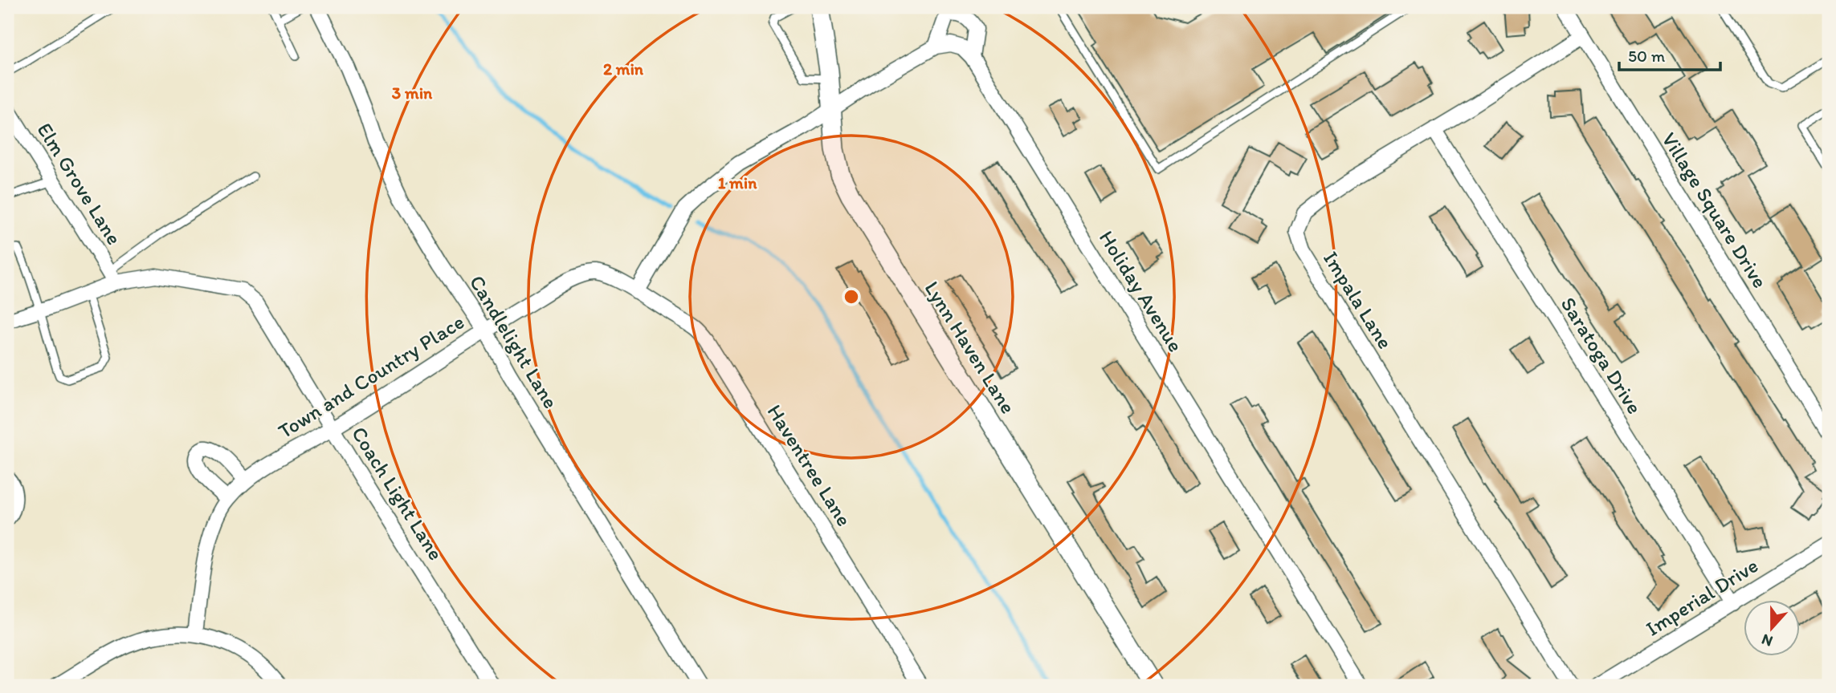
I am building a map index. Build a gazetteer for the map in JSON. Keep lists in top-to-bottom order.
{
  "streets": {
    "street": [
      "Elm Grove Lane",
      "Village Square Drive",
      "Holiday Avenue",
      "Impala Lane",
      "Candlelight Lane",
      "Lynn Haven Lane",
      "Saratoga Drive",
      "Town and Country Place",
      "Haventree Lane",
      "Coach Light Lane",
      "Imperial Drive"
    ]
  },
  "crossings": [
    ["Elm Grove Lane", "Coach Light Lane"],
    ["Village Square Drive", "Impala Lane"],
    ["Impala Lane", "Saratoga Drive"],
    ["Candlelight Lane", "Town and Country Place"],
    ["Saratoga Drive", "Imperial Drive"],
    ["Town and Country Place", "Haventree Lane"],
    ["Town and Country Place", "Coach Light Lane"]
  ],
  "scale_bar": "50 m",
  "north": "bottom",
  "rings": ["2 min", "3 min", "1 min"]
}
